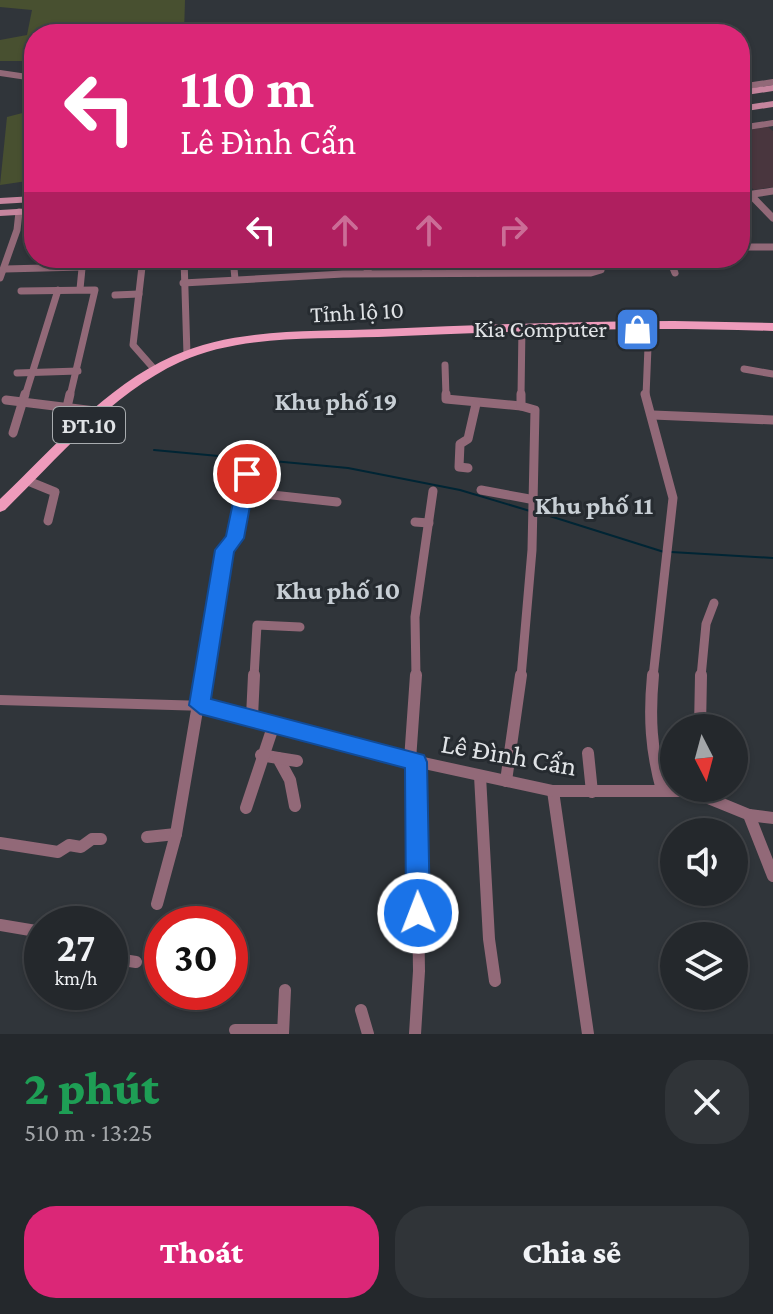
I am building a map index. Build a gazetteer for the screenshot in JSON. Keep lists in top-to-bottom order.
{
  "streets": {
    "main road": ["Tỉnh lộ 10", "ĐT.10"],
    "street": ["Lê Đình Cẩn"]
  },
  "districts": ["Khu phố 19", "Khu phố 11", "Khu phố 10"],
  "places": {
    "shop": ["Kia Computer"]
  },
  "north": "bottom",
  "page": {
    "turn": ["110 m", "Lê Đình Cẩn"],
    "speed": "27 km/h",
    "limit": "30",
    "heading": ["2 phút", "510 m · 13:25"],
    "buttons": ["Thoát", "Chia sẻ"]
  }
}
